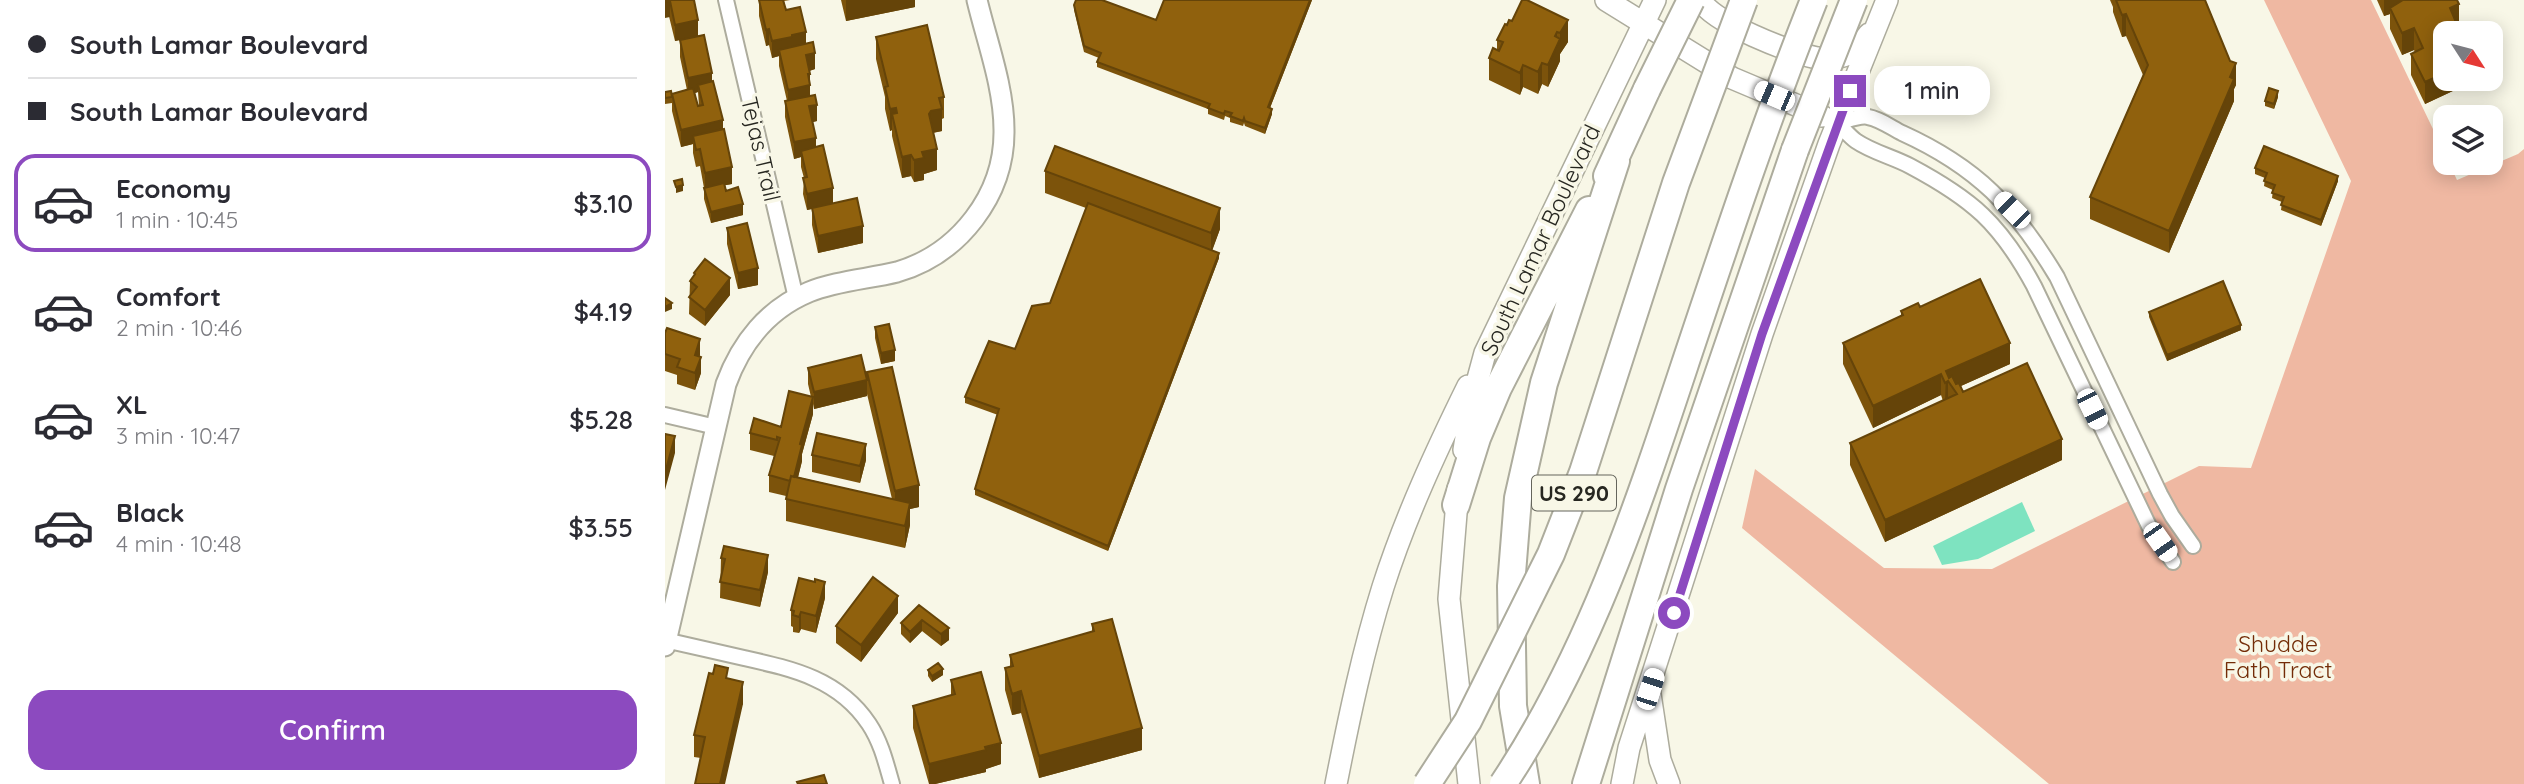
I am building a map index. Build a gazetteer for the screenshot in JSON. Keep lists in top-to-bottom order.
{
  "streets": {
    "highway": ["US 290"],
    "main road": ["South Lamar Boulevard"],
    "street": ["Tejas Trail"]
  },
  "parks": ["Shudde Fath Tract"],
  "north": "bottom right",
  "page": {
    "banner": ["South Lamar Boulevard", "South Lamar Boulevard"],
    "bubble": "1 min",
    "list": [
      {
        "name": "Economy",
        "note": "1 min · 10:45",
        "value": "$3.10"
      },
      {
        "name": "Comfort",
        "note": "2 min · 10:46",
        "value": "$4.19"
      },
      {
        "name": "XL",
        "note": "3 min · 10:47",
        "value": "$5.28"
      },
      {
        "name": "Black",
        "note": "4 min · 10:48",
        "value": "$3.55"
      }
    ],
    "buttons": "Confirm"
  }
}
